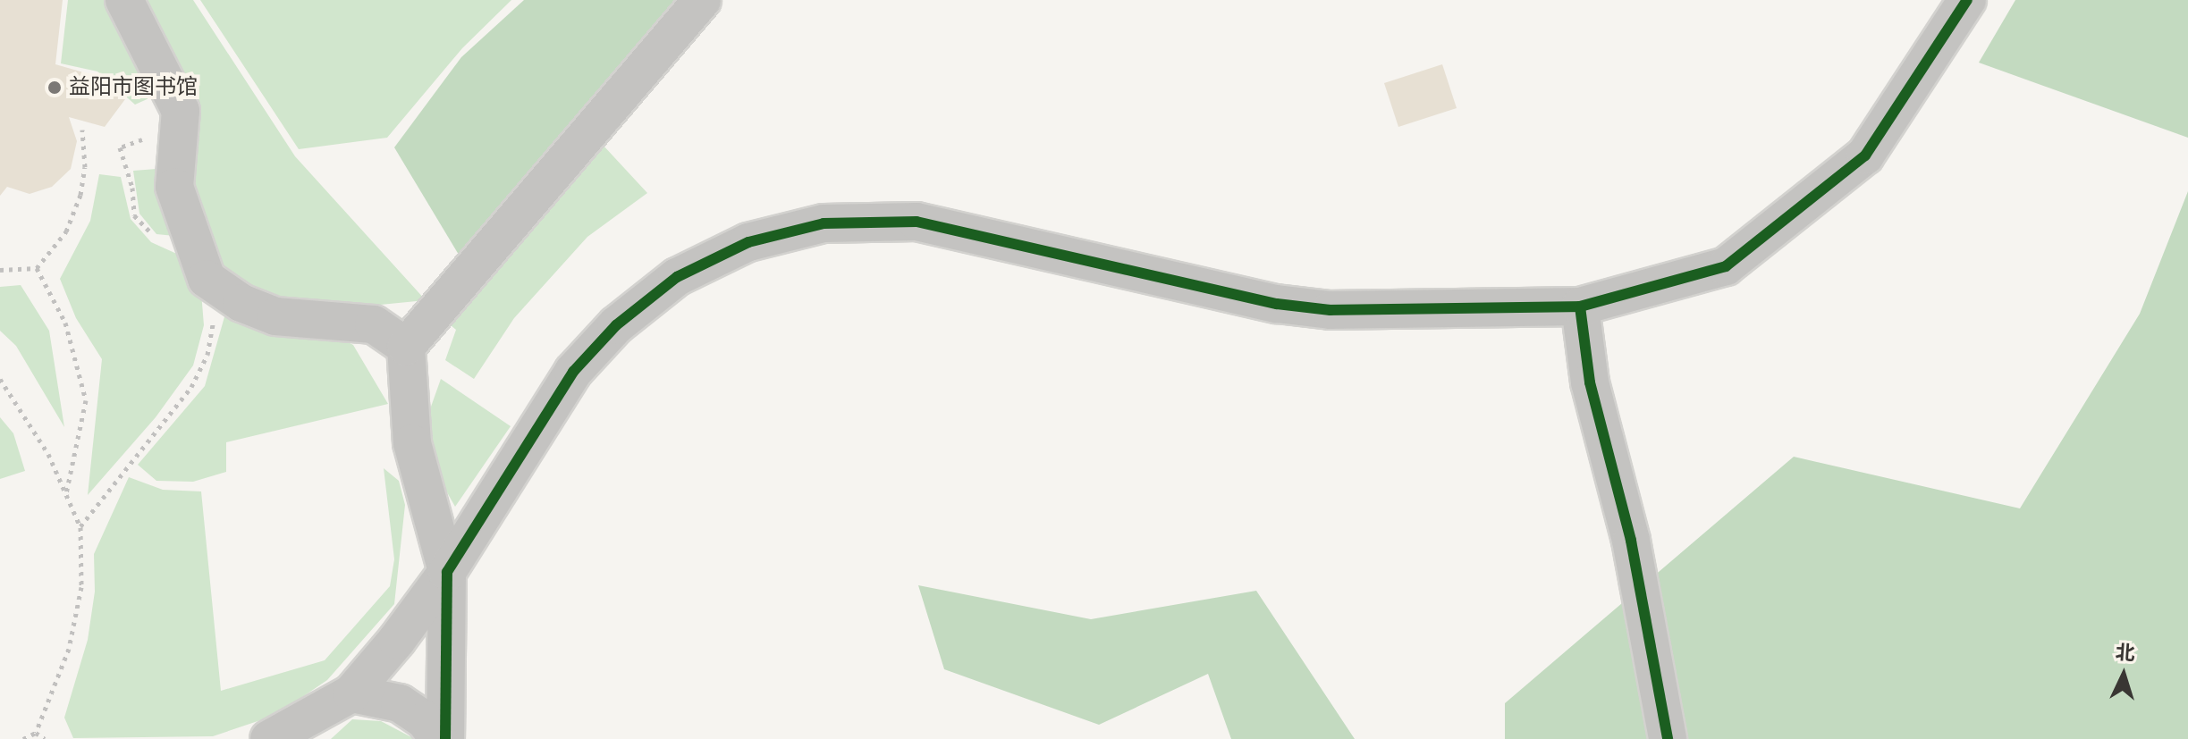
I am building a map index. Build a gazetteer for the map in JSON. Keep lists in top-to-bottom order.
{
  "places": ["益阳市图书馆"],
  "north": "top"
}
